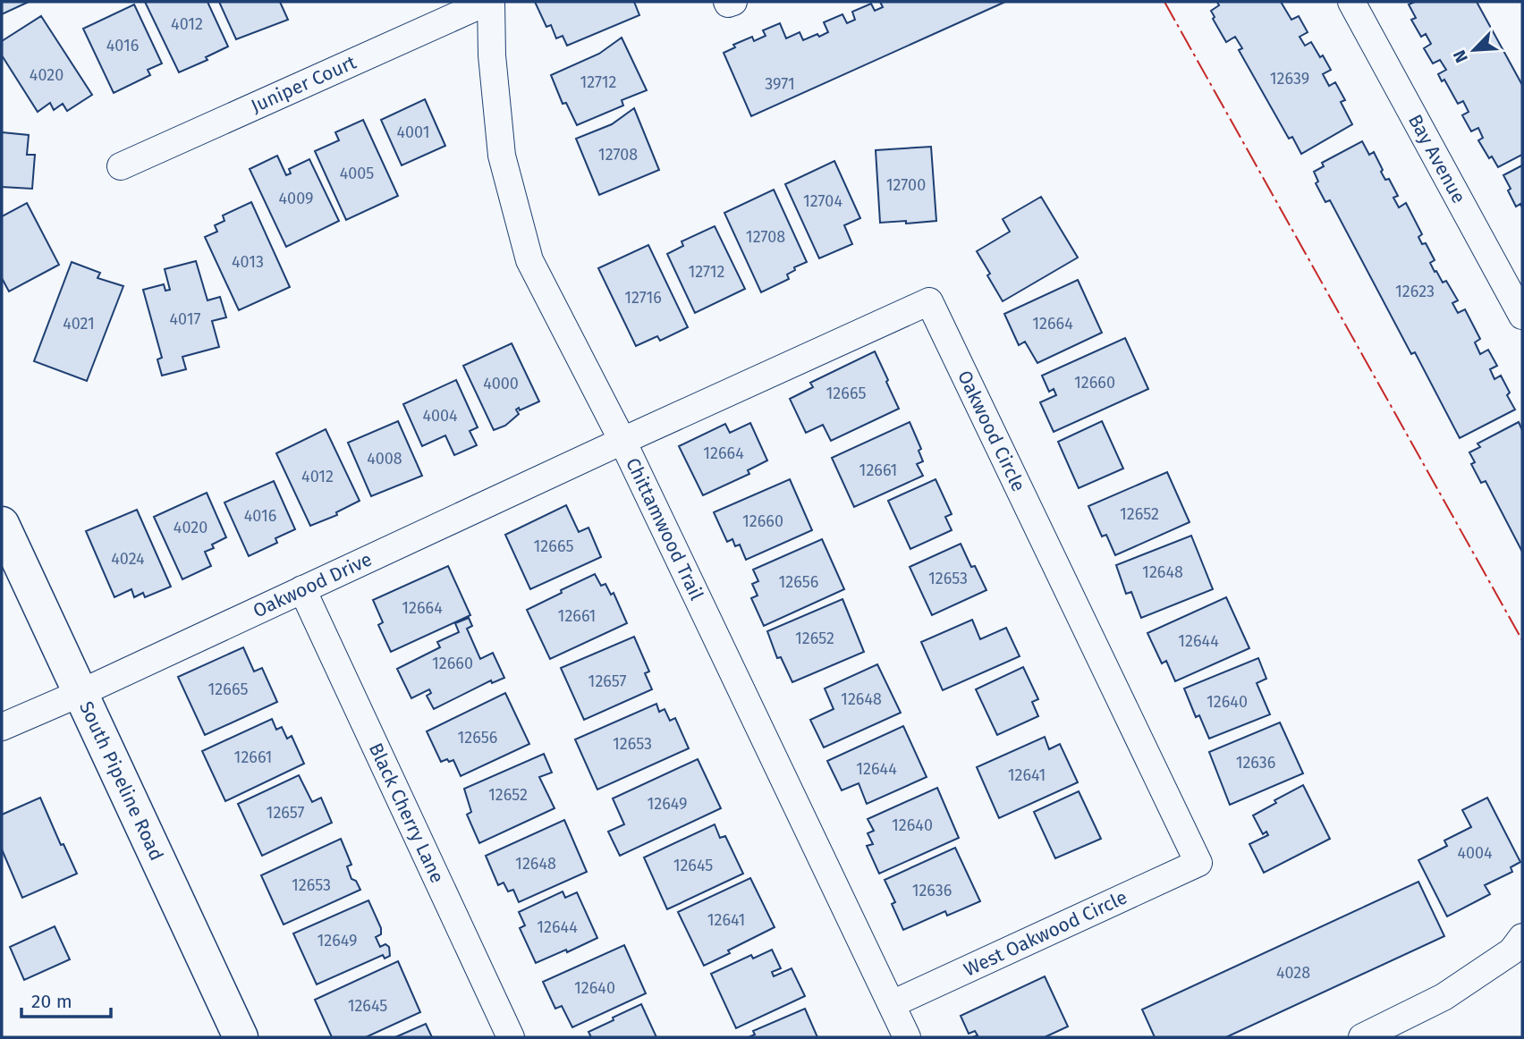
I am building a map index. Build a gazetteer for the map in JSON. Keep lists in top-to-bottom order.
{
  "streets": {
    "street": [
      "Juniper Court",
      "Bay Avenue",
      "Oakwood Circle",
      "Chittamwood Trail",
      "Oakwood Drive",
      "South Pipeline Road",
      "Black Cherry Lane",
      "West Oakwood Circle"
    ]
  },
  "crossings": [
    ["Juniper Court", "Chittamwood Trail"],
    ["Oakwood Circle", "Chittamwood Trail"],
    ["Oakwood Circle", "Oakwood Drive"],
    ["Oakwood Circle", "West Oakwood Circle"],
    ["Chittamwood Trail", "Oakwood Drive"],
    ["Chittamwood Trail", "West Oakwood Circle"],
    ["Oakwood Drive", "South Pipeline Road"],
    ["Oakwood Drive", "Black Cherry Lane"]
  ],
  "house_numbers": [
    "4012",
    "4016",
    "4020",
    "12639",
    "12712",
    "3971",
    "4001",
    "12708",
    "4005",
    "12700",
    "4009",
    "12704",
    "12708",
    "4013",
    "12712",
    "12623",
    "12716",
    "4017",
    "4021",
    "12664",
    "12660",
    "4000",
    "12665",
    "4004",
    "12664",
    "4008",
    "12661",
    "4012",
    "12652",
    "4016",
    "12660",
    "4020",
    "12665",
    "4024",
    "12648",
    "12653",
    "12656",
    "12664",
    "12661",
    "12652",
    "12644",
    "12660",
    "12657",
    "12665",
    "12648",
    "12640",
    "12656",
    "12653",
    "12661",
    "12636",
    "12644",
    "12641",
    "12652",
    "12649",
    "12657",
    "12640",
    "4004",
    "12648",
    "12645",
    "12653",
    "12636",
    "12641",
    "12644",
    "12649",
    "4028",
    "12640",
    "12645"
  ],
  "scale_bar": "20 m",
  "north": "bottom left"
}
